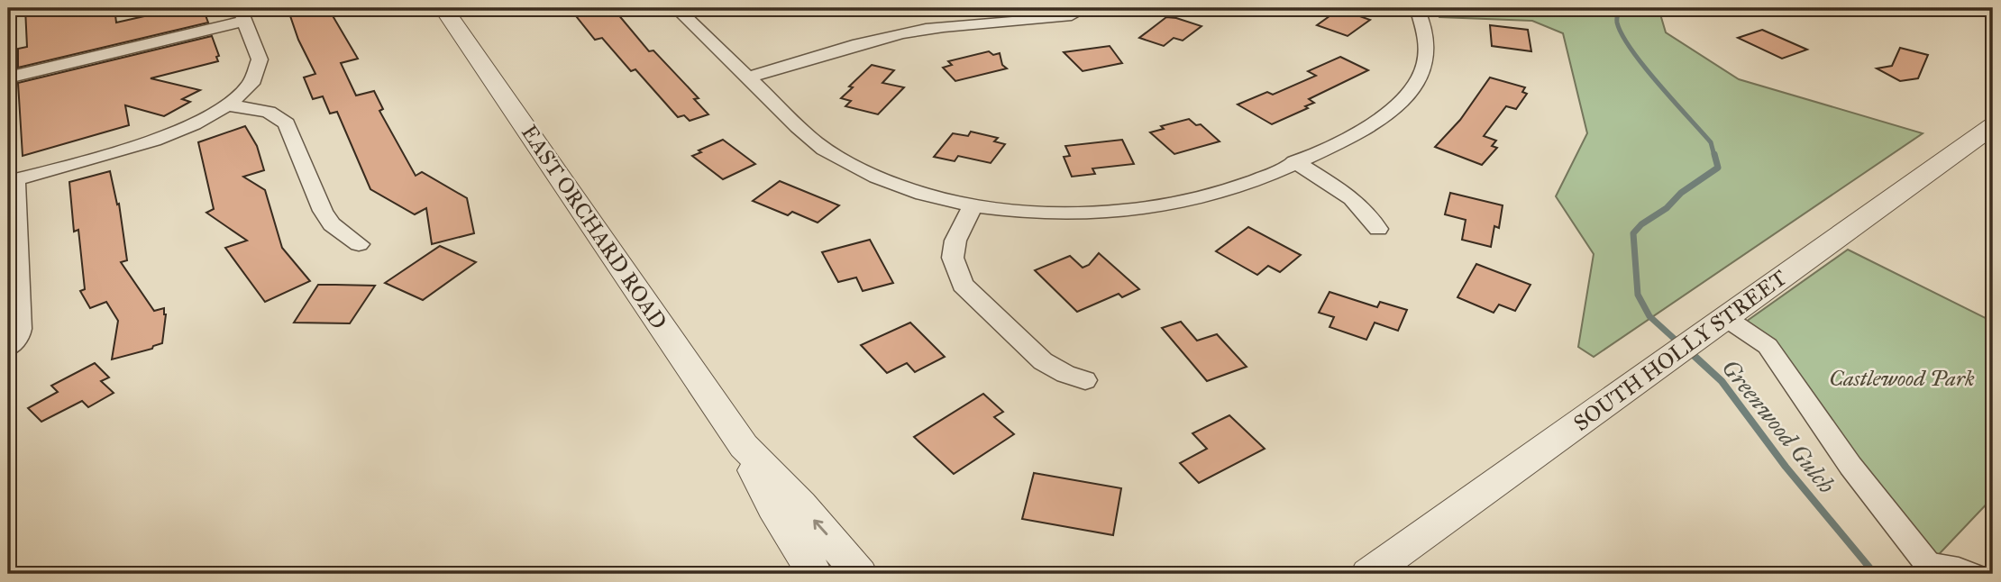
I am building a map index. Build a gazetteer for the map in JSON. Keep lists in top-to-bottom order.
{
  "streets": {
    "street": ["EAST ORCHARD ROAD", "SOUTH HOLLY STREET"]
  },
  "water": ["Greenwood Gulch"],
  "parks": ["Castlewood Park"]
}
